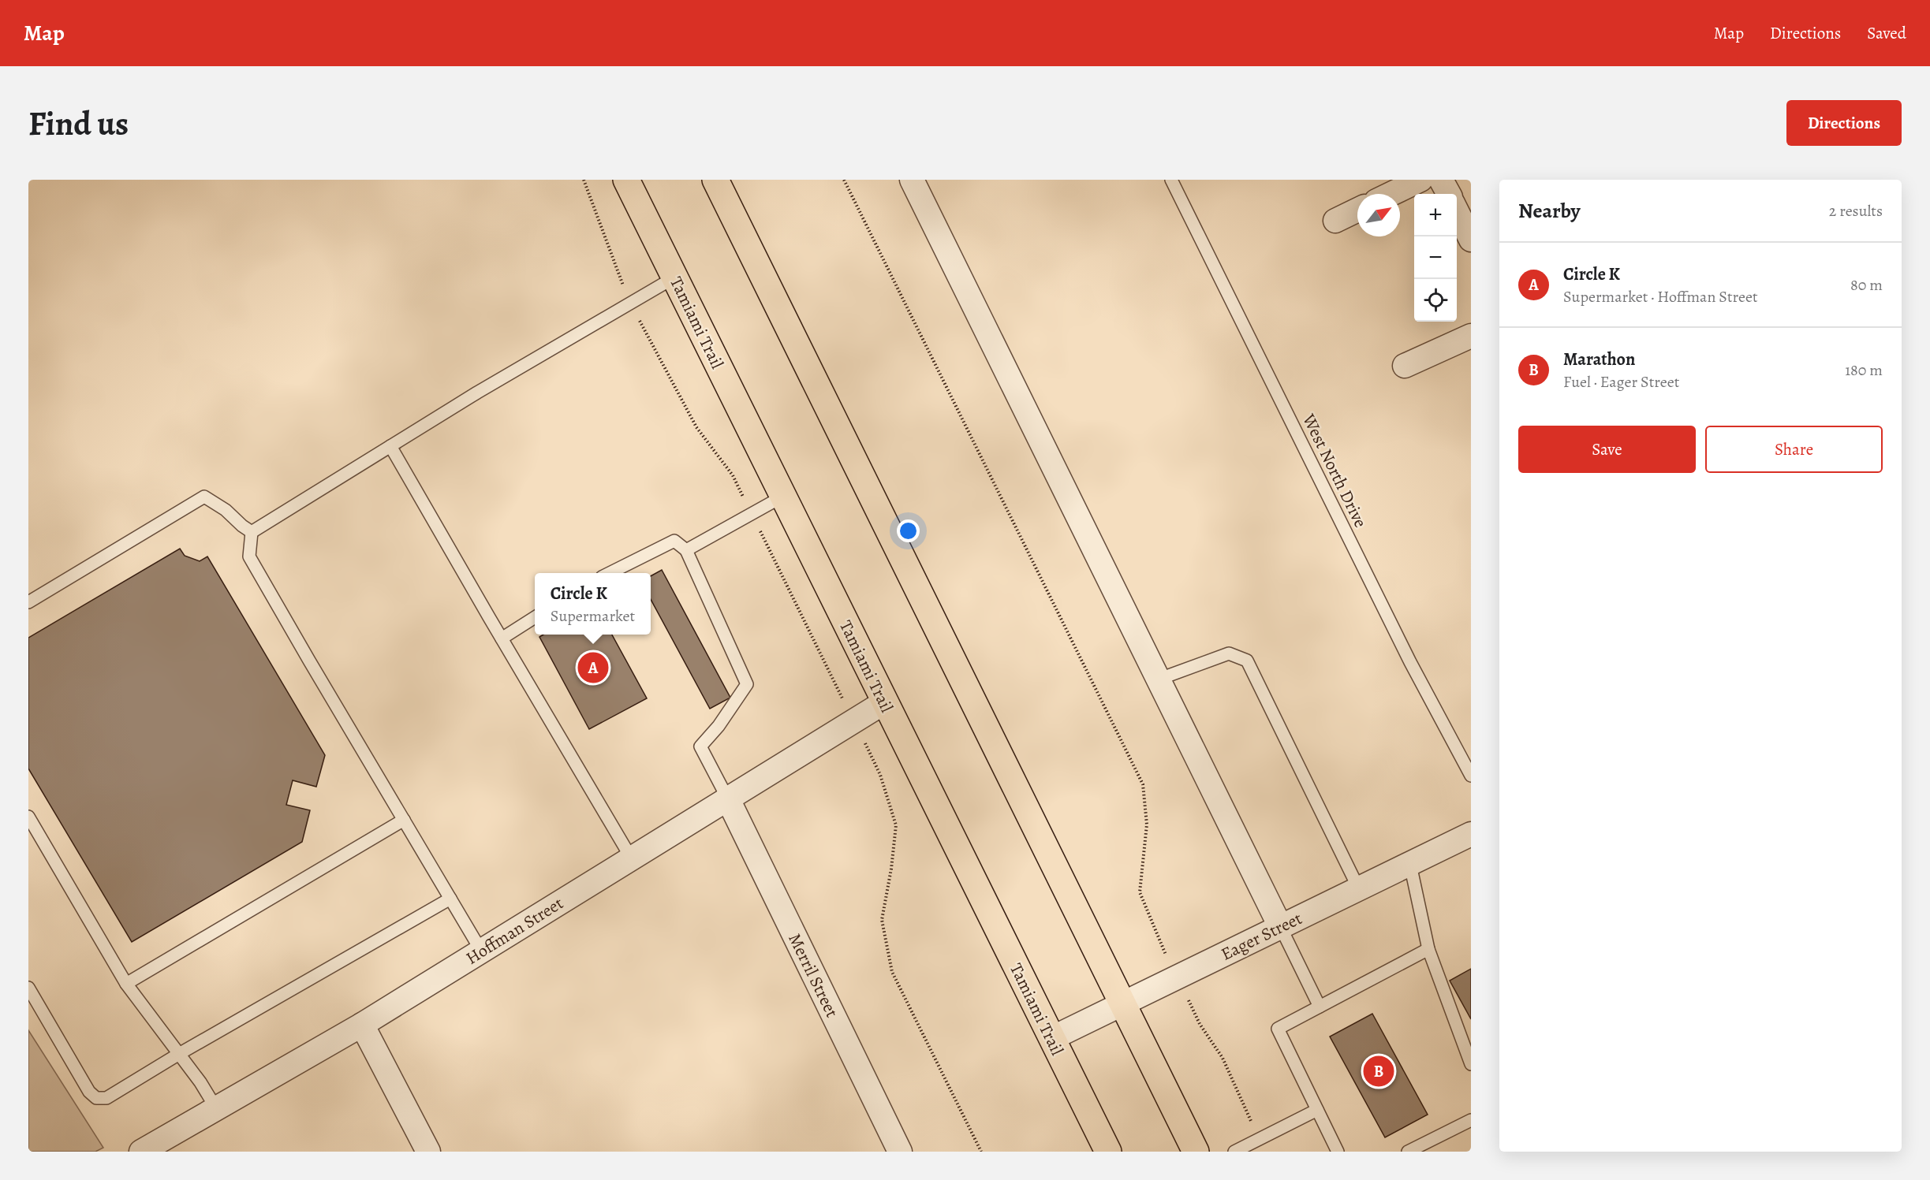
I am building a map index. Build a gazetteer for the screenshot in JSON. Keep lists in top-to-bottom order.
{
  "streets": {
    "main road": ["Tamiami Trail"],
    "street": ["Hoffman Street", "Eager Street", "Merril Street"],
    "lane": ["West North Drive"]
  },
  "crossings": [
    ["Tamiami Trail", "Hoffman Street"],
    ["Tamiami Trail", "Eager Street"],
    ["Hoffman Street", "Merril Street"]
  ],
  "north": "top right",
  "page": {
    "header": "Map",
    "nav": ["Map", "Directions", "Saved"],
    "buttons": [
      "Directions",
      ["Save", "Share"]
    ],
    "title": "Find us",
    "heading": ["Nearby", "2 results"],
    "map_buttons": ["+", "−"],
    "list": [
      {
        "mark": "A",
        "name": "Circle K",
        "note": "Supermarket · Hoffman Street",
        "value": "80 m"
      },
      {
        "mark": "B",
        "name": "Marathon",
        "note": "Fuel · Eager Street",
        "value": "180 m"
      }
    ],
    "popup": ["Circle K", "Supermarket"],
    "pins": ["A", "B"]
  }
}
